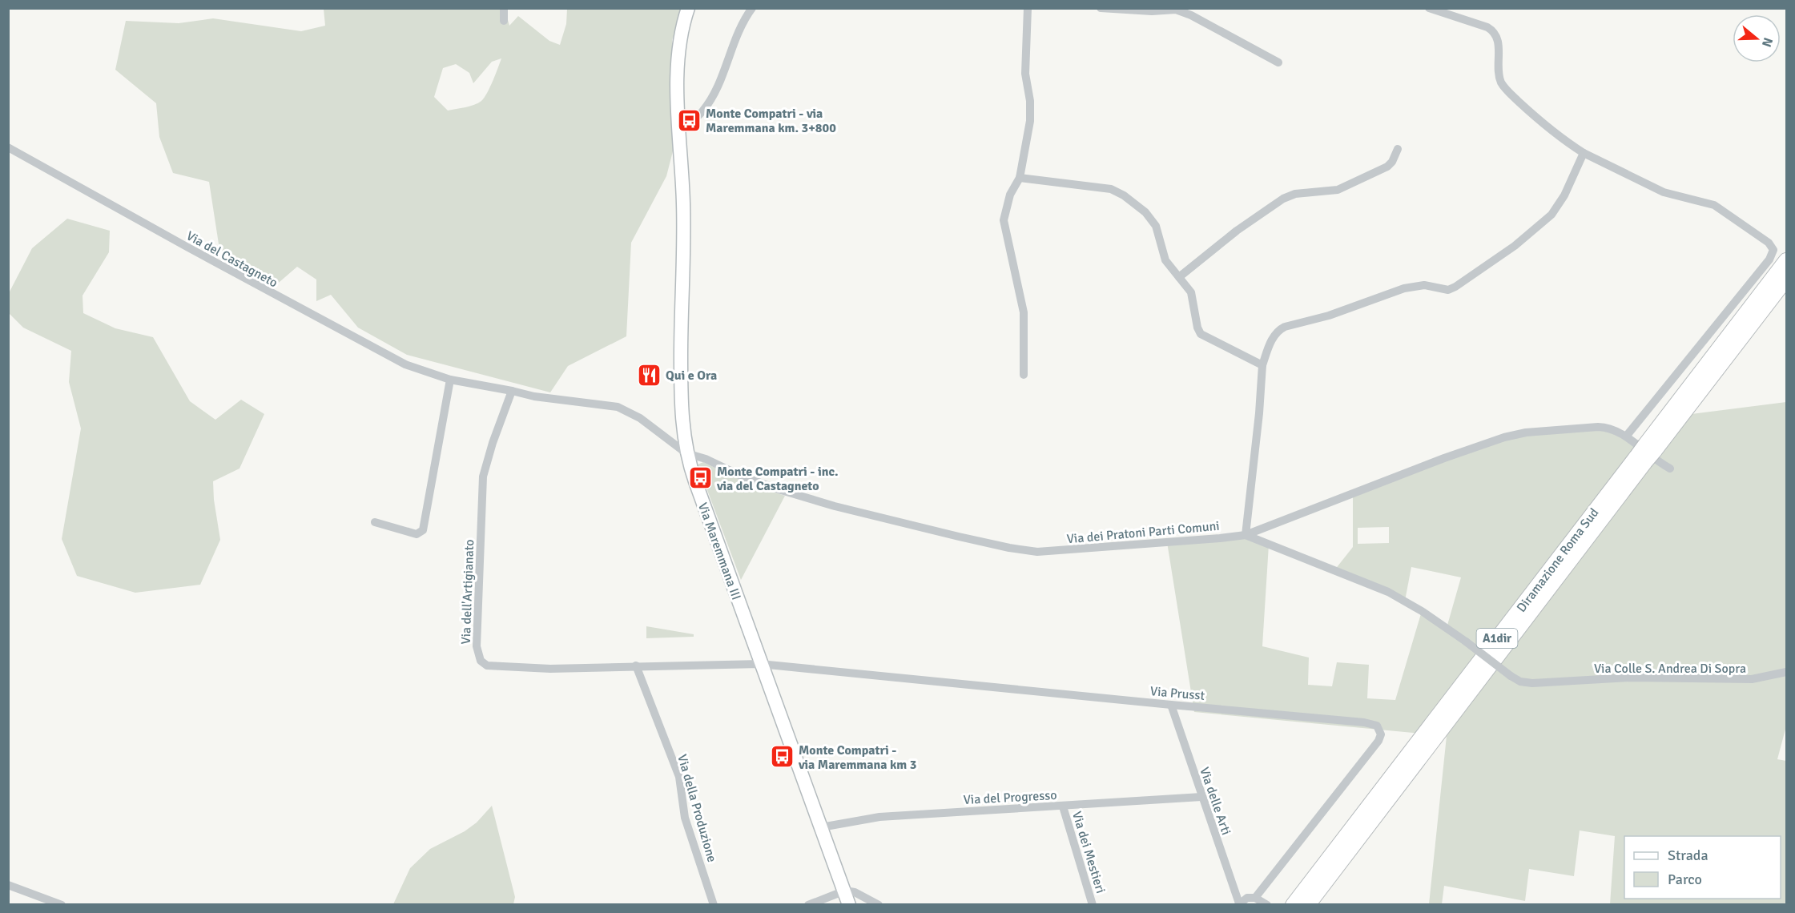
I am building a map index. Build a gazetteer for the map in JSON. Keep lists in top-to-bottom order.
{
  "streets": {
    "highway": ["Diramazione Roma Sud", "A1dir"],
    "main road": ["Via Maremmana III"],
    "street": [
      "Via del Castagneto",
      "Via dei Pratoni Parti Comuni",
      "Via dell'Artigianato",
      "Via Colle S. Andrea Di Sopra",
      "Via Prusst",
      "Via del Progresso",
      "Via delle Arti",
      "Via della Produzione",
      "Via dei Mestieri"
    ]
  },
  "crossings": [
    ["Via del Castagneto", "Via dei Pratoni Parti Comuni"],
    ["Via del Castagneto", "Via Maremmana III"],
    ["Via del Castagneto", "Via dell'Artigianato"],
    ["Via dei Pratoni Parti Comuni", "Via Maremmana III"],
    ["Via dei Pratoni Parti Comuni", "Via Colle S. Andrea Di Sopra"],
    ["Via Maremmana III", "Via dell'Artigianato"],
    ["Via Maremmana III", "Via Prusst"],
    ["Via Maremmana III", "Via del Progresso"],
    ["Via dell'Artigianato", "Via Prusst"],
    ["Via dell'Artigianato", "Via della Produzione"],
    ["Via Prusst", "Via delle Arti"],
    ["Via del Progresso", "Via delle Arti"],
    ["Via del Progresso", "Via dei Mestieri"]
  ],
  "places": {
    "bus stop": ["Monte Compatri - via Maremmana km. 3+800", "Monte Compatri - inc. via del Castagneto", "Monte Compatri - via Maremmana km 3"],
    "restaurant": ["Qui e Ora"]
  },
  "legend": ["Strada", "Parco"],
  "north": "right"
}
